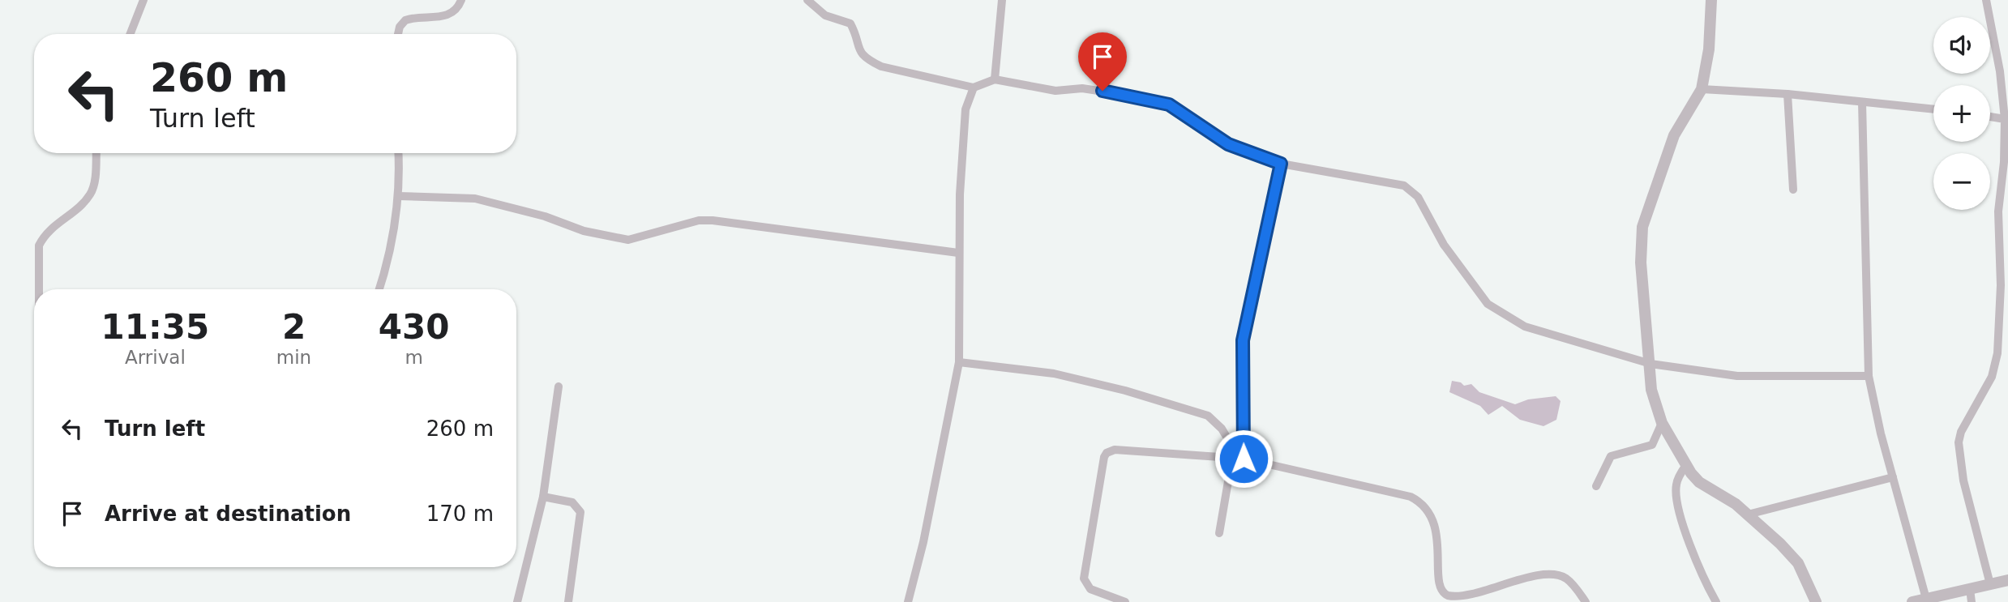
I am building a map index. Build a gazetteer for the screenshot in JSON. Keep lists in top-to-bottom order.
{
  "page": {
    "map_buttons": ["+", "−"],
    "turn": ["260 m", "Turn left"],
    "eta": [
      "11:35",
      "Arrival",
      "2",
      "min",
      "430",
      "m"
    ],
    "list": [
      {
        "name": "Turn left",
        "value": "260 m"
      },
      {
        "name": "Arrive at destination",
        "value": "170 m"
      }
    ]
  }
}
